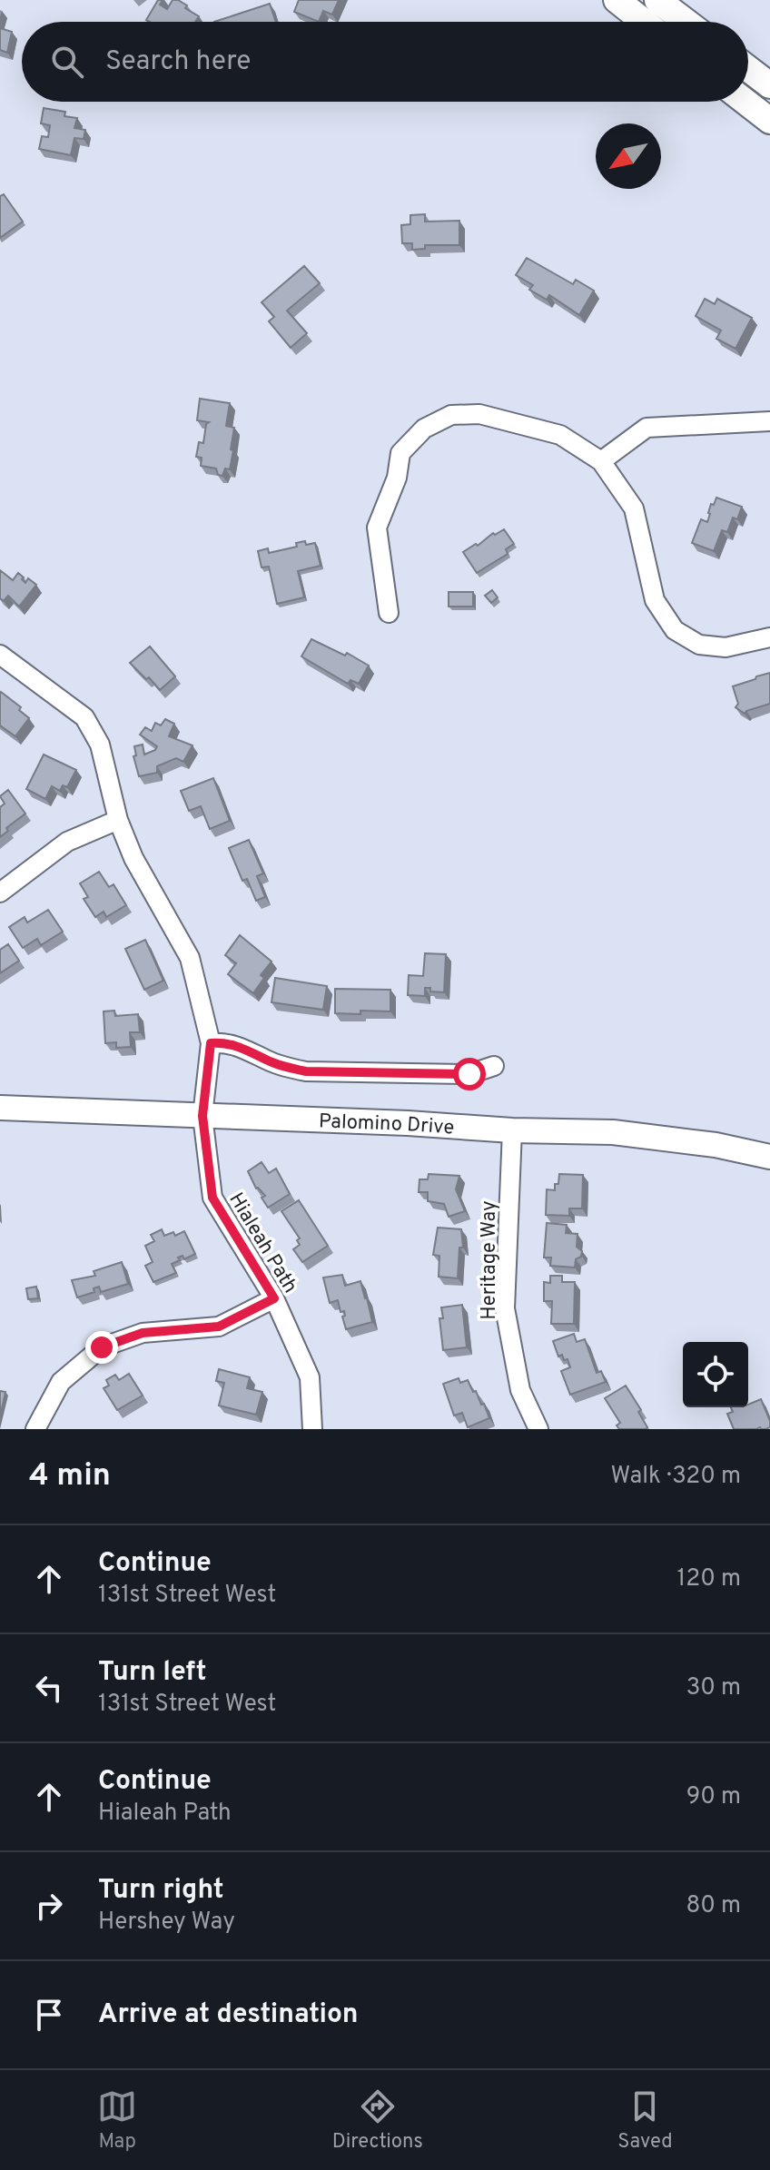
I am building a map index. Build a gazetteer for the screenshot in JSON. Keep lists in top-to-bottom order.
{
  "streets": {
    "street": ["Palomino Drive", "Hialeah Path", "Heritage Way"]
  },
  "crossings": [
    ["Palomino Drive", "Hialeah Path"],
    ["Palomino Drive", "Heritage Way"]
  ],
  "north": "bottom left",
  "page": {
    "search": "Search here",
    "heading": ["4 min", "Walk · 320 m"],
    "list": [
      ["Continue", "131st Street West", "120 m"],
      ["Turn left", "131st Street West", "30 m"],
      ["Continue", "Hialeah Path", "90 m"],
      ["Turn right", "Hershey Way", "80 m"],
      "Arrive at destination"
    ],
    "nav": ["Map", "Directions", "Saved"]
  }
}
